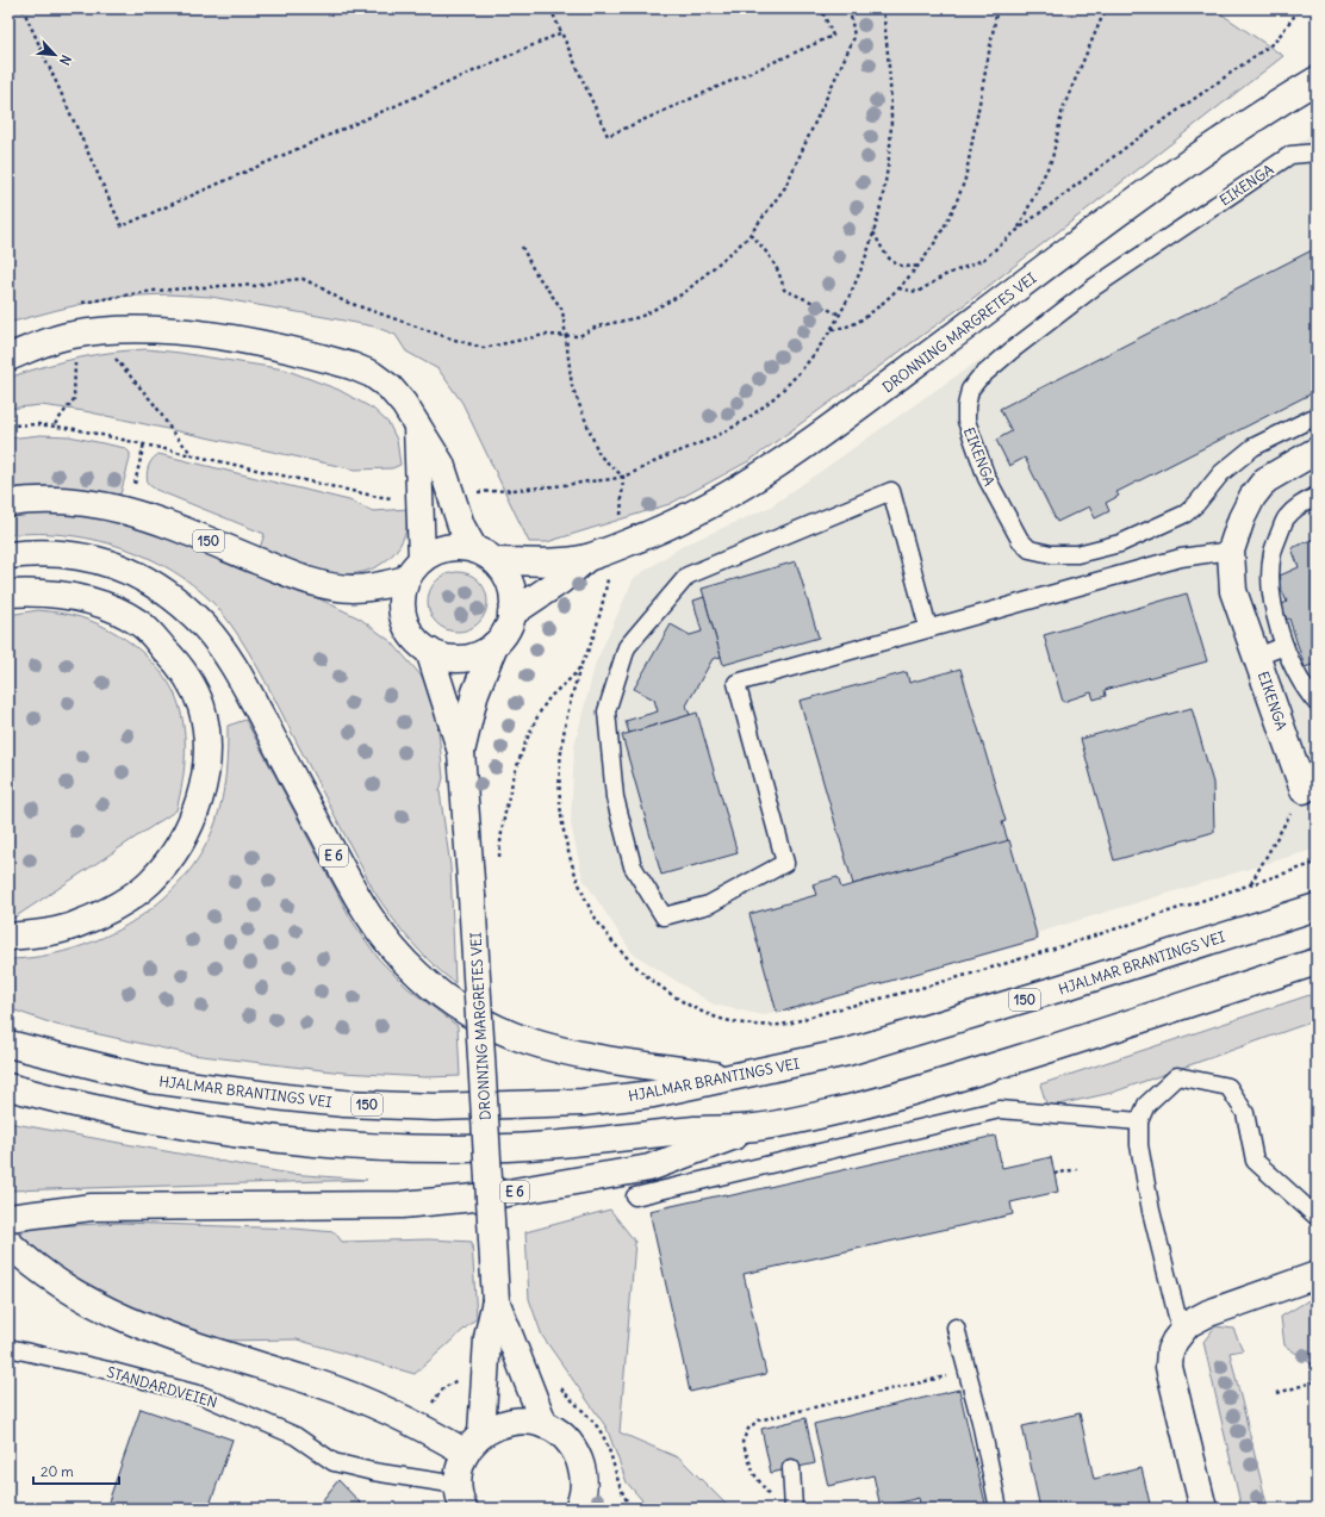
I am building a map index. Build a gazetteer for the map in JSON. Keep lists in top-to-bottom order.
{
  "streets": {
    "main road": [
      "EIKENGA",
      "DRONNING MARGRETES VEI",
      "150",
      "E 6",
      "HJALMAR BRANTINGS VEI"
    ],
    "lane": ["STANDARDVEIEN"]
  },
  "crossings": [
    ["DRONNING MARGRETES VEI", "150"],
    ["DRONNING MARGRETES VEI", "STANDARDVEIEN"],
    ["E 6", "HJALMAR BRANTINGS VEI"]
  ],
  "scale_bar": "20 m",
  "north": "bottom right"
}
